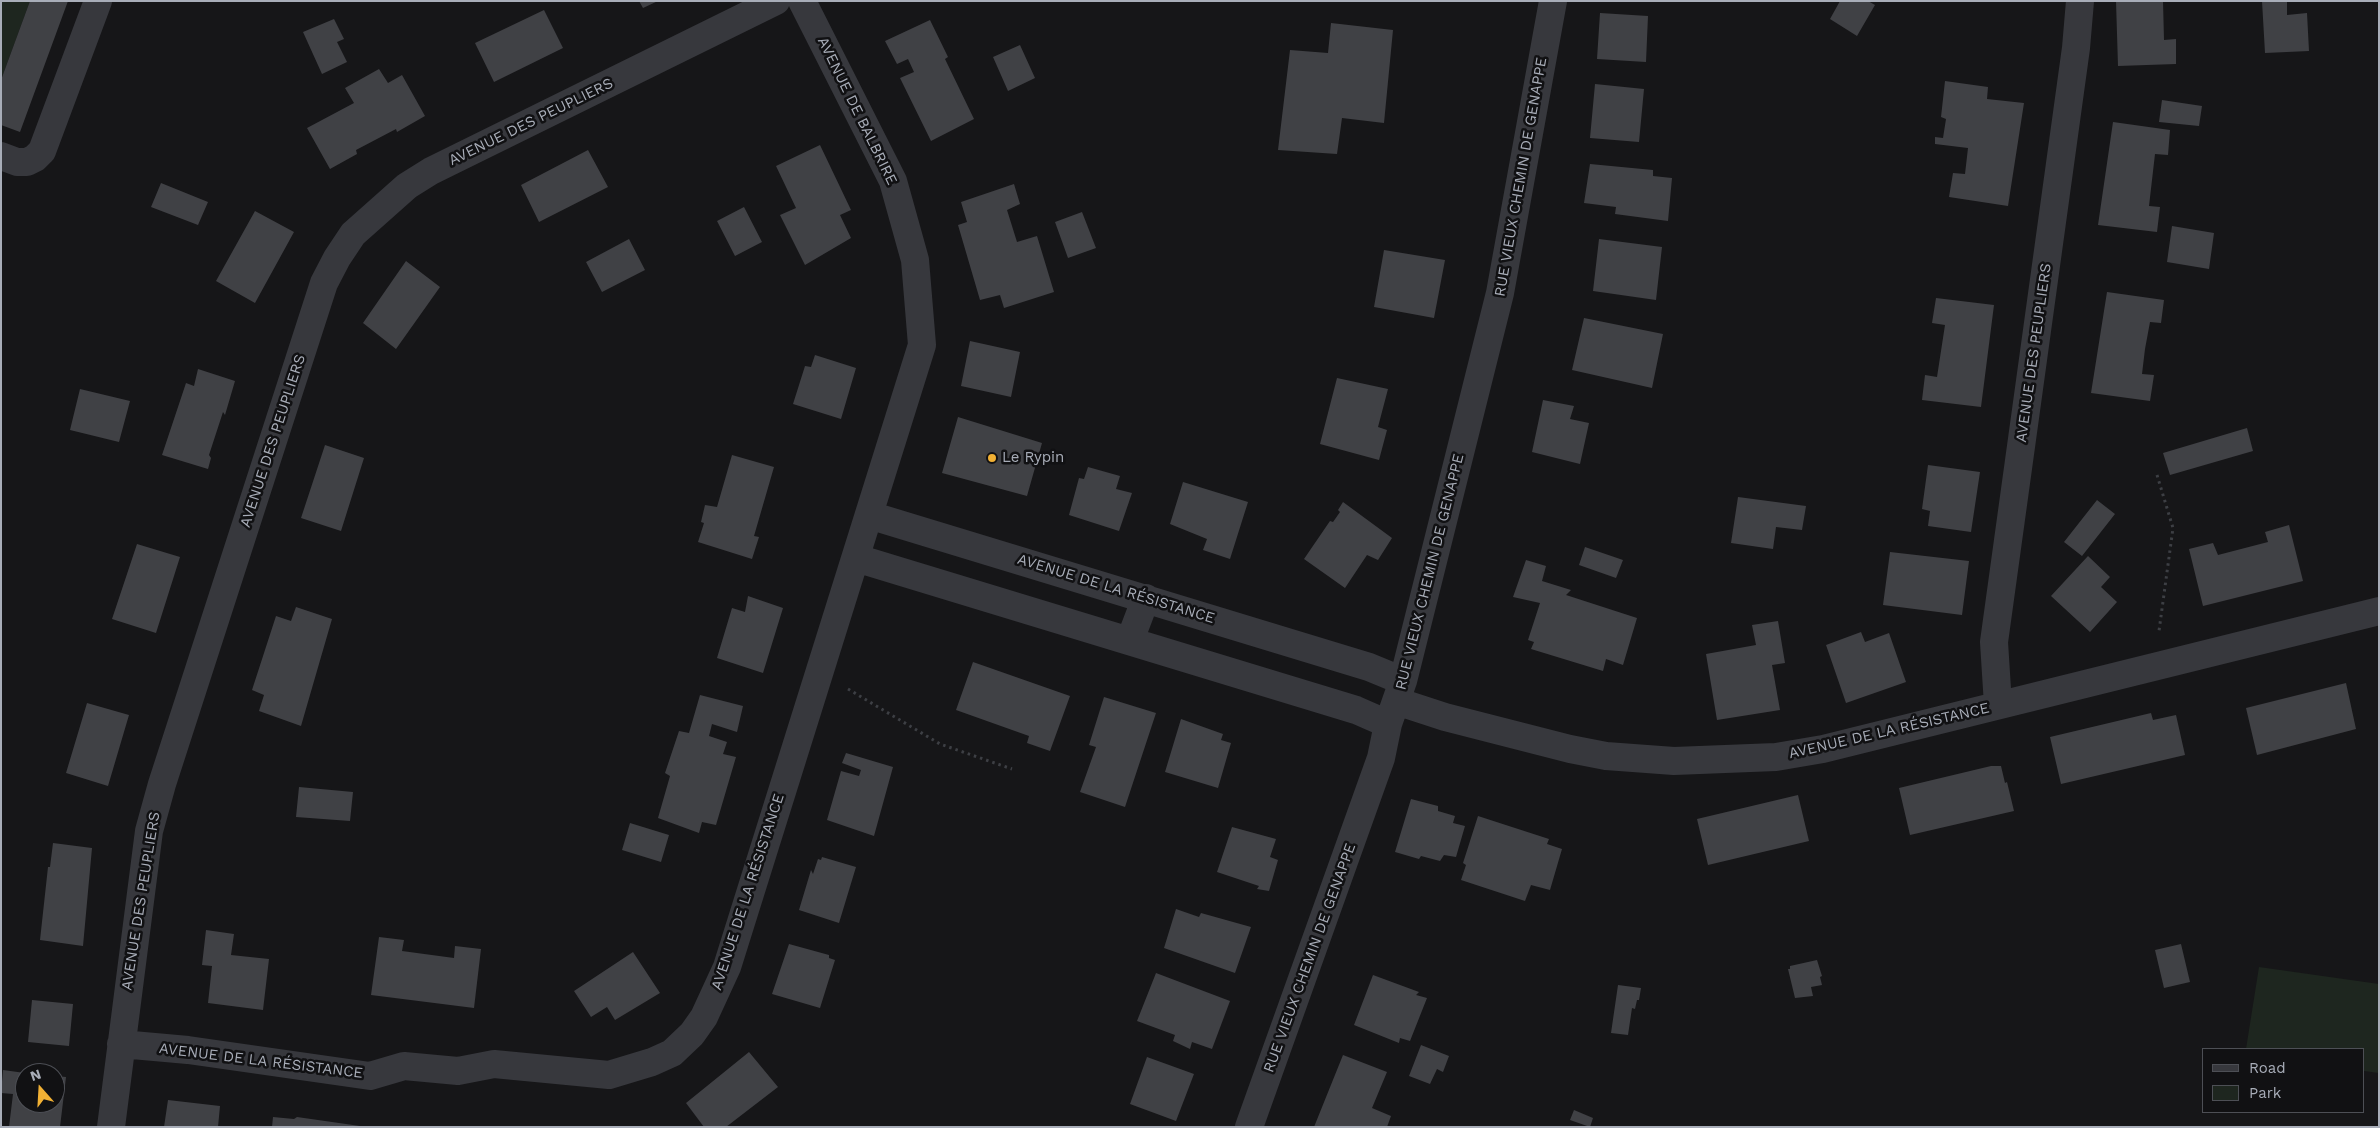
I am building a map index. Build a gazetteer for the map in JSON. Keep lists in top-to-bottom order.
{
  "streets": {
    "street": [
      "AVENUE DE BALBRIRE",
      "AVENUE DES PEUPLIERS",
      "RUE VIEUX CHEMIN DE GENAPPE",
      "AVENUE DE LA RÉSISTANCE"
    ]
  },
  "crossings": [
    ["AVENUE DE BALBRIRE", "AVENUE DE LA RÉSISTANCE"],
    ["AVENUE DES PEUPLIERS", "AVENUE DE LA RÉSISTANCE"],
    ["RUE VIEUX CHEMIN DE GENAPPE", "AVENUE DE LA RÉSISTANCE"]
  ],
  "places": ["Le Rypin"],
  "legend": ["Road", "Park"],
  "north": "top"
}
